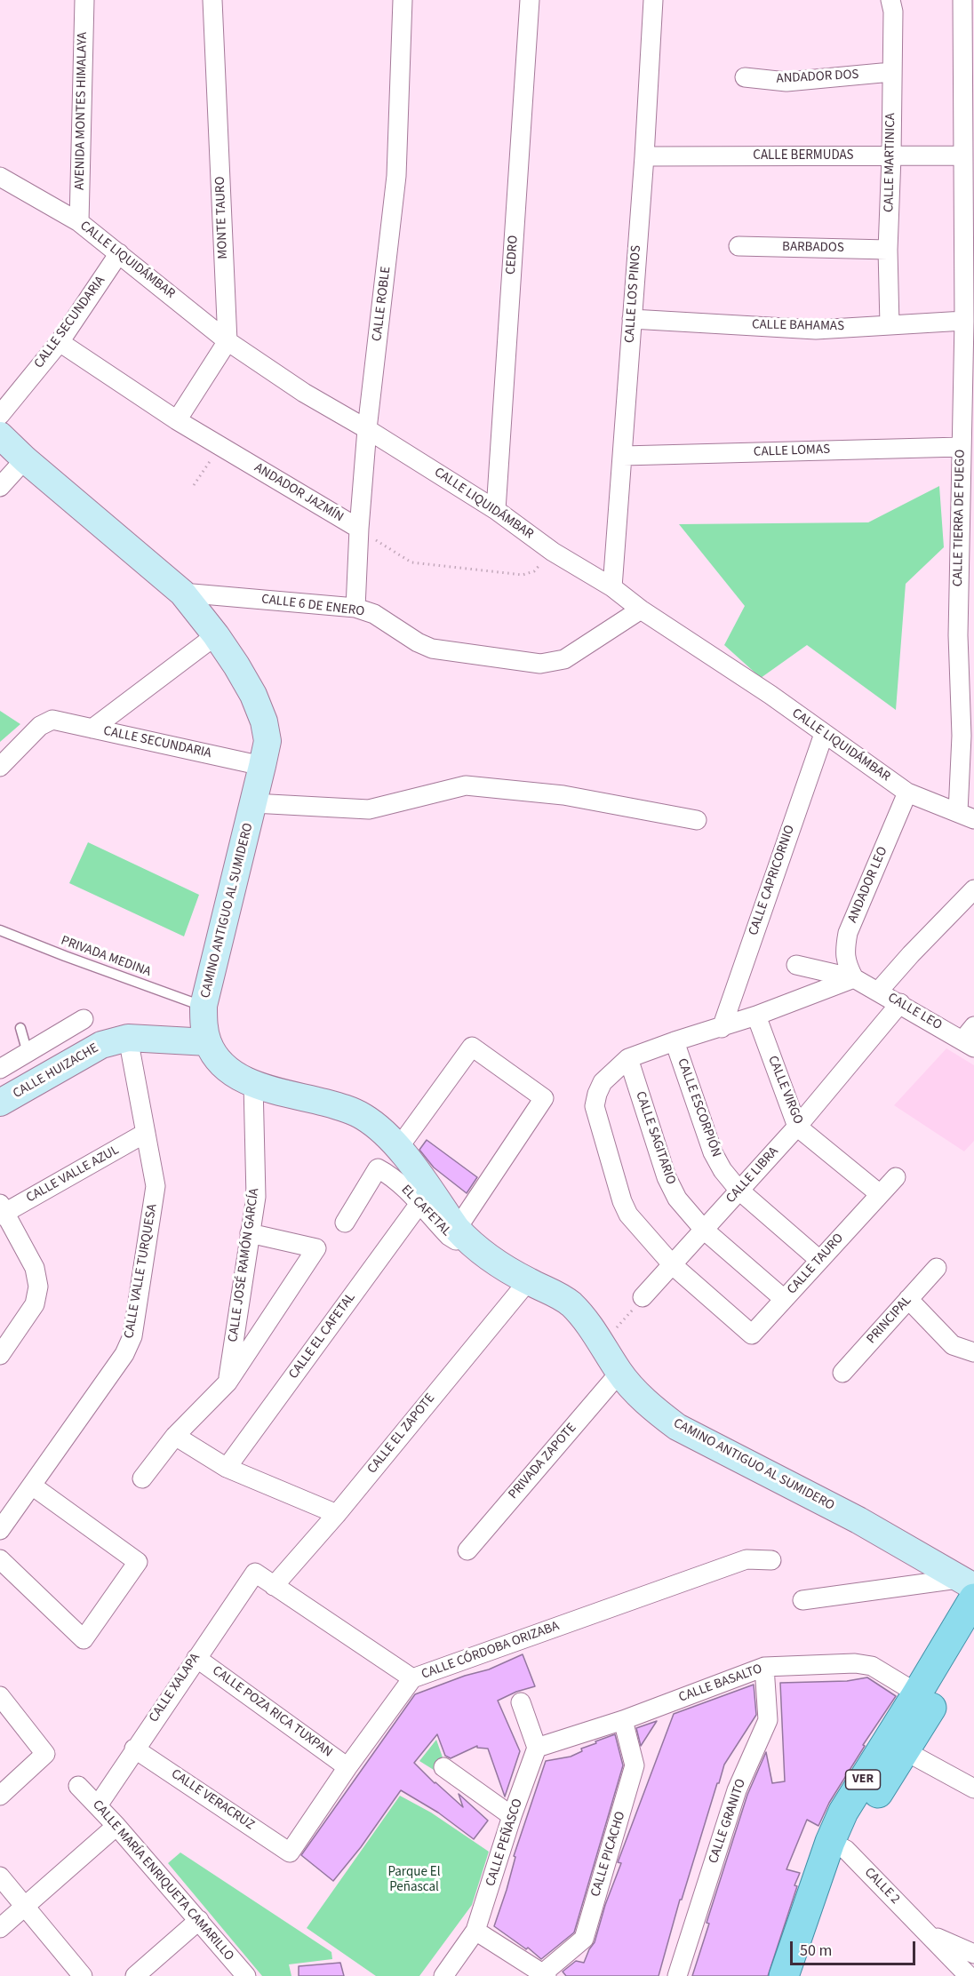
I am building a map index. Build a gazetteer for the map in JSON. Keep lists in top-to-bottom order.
{
  "streets": {
    "main road": ["CAMINO ANTIGUO AL SUMIDERO", "CALLE HUIZACHE", "VER"],
    "street": [
      "ANDADOR DOS",
      "AVENIDA MONTES HIMALAYA",
      "CALLE BERMUDAS",
      "CALLE MARTINICA",
      "MONTE TAURO",
      "BARBADOS",
      "CEDRO",
      "CALLE LIQUIDÁMBAR",
      "CALLE LOS PINOS",
      "CALLE ROBLE",
      "CALLE SECUNDARIA",
      "CALLE BAHAMAS",
      "CALLE LOMAS",
      "ANDADOR JAZMÍN",
      "CALLE TIERRA DE FUEGO",
      "CALLE 6 DE ENERO",
      "CALLE CAPRICORNIO",
      "ANDADOR LEO",
      "CALLE LEO",
      "CALLE VIRGO",
      "CALLE ESCORPIÓN",
      "CALLE SAGITARIO",
      "CALLE VALLE AZUL",
      "CALLE LIBRA",
      "EL CAFETAL",
      "CALLE TAURO",
      "CALLE JOSÉ RAMÓN GARCÍA",
      "CALLE VALLE TURQUESA",
      "PRINCIPAL",
      "CALLE EL CAFETAL",
      "CALLE EL ZAPOTE",
      "PRIVADA ZAPOTE",
      "CALLE CÓRDOBA ORIZABA",
      "CALLE BASALTO",
      "CALLE XALAPA",
      "CALLE POZA RICA TUXPAN",
      "CALLE VERACRUZ",
      "CALLE GRANITO",
      "CALLE PEÑASCO",
      "CALLE PICACHO",
      "CALLE MARÍA ENRIQUETA CAMARILLO",
      "CALLE 2"
    ],
    "lane": ["PRIVADA MEDINA"]
  },
  "crossings": [
    ["ANDADOR DOS", "CALLE MARTINICA"],
    ["AVENIDA MONTES HIMALAYA", "CALLE LIQUIDÁMBAR"],
    ["CALLE BERMUDAS", "CALLE MARTINICA"],
    ["CALLE BERMUDAS", "CALLE LOS PINOS"],
    ["CALLE BERMUDAS", "CALLE TIERRA DE FUEGO"],
    ["CALLE MARTINICA", "BARBADOS"],
    ["CALLE MARTINICA", "CALLE BAHAMAS"],
    ["MONTE TAURO", "CALLE LIQUIDÁMBAR"],
    ["CEDRO", "CALLE LIQUIDÁMBAR"],
    ["CALLE LIQUIDÁMBAR", "CALLE LOS PINOS"],
    ["CALLE LIQUIDÁMBAR", "CALLE ROBLE"],
    ["CALLE LIQUIDÁMBAR", "CALLE SECUNDARIA"],
    ["CALLE LIQUIDÁMBAR", "ANDADOR JAZMÍN"],
    ["CALLE LIQUIDÁMBAR", "CALLE TIERRA DE FUEGO"],
    ["CALLE LIQUIDÁMBAR", "CALLE 6 DE ENERO"],
    ["CALLE LIQUIDÁMBAR", "CALLE CAPRICORNIO"],
    ["CALLE LIQUIDÁMBAR", "ANDADOR LEO"],
    ["CALLE LOS PINOS", "CALLE BAHAMAS"],
    ["CALLE LOS PINOS", "CALLE LOMAS"],
    ["CALLE ROBLE", "ANDADOR JAZMÍN"],
    ["CALLE ROBLE", "CALLE 6 DE ENERO"],
    ["CALLE SECUNDARIA", "ANDADOR JAZMÍN"],
    ["CALLE SECUNDARIA", "CAMINO ANTIGUO AL SUMIDERO"],
    ["CALLE BAHAMAS", "CALLE TIERRA DE FUEGO"],
    ["CALLE LOMAS", "CALLE TIERRA DE FUEGO"],
    ["CALLE 6 DE ENERO", "CAMINO ANTIGUO AL SUMIDERO"],
    ["ANDADOR LEO", "CALLE LEO"],
    ["CAMINO ANTIGUO AL SUMIDERO", "PRIVADA MEDINA"],
    ["CAMINO ANTIGUO AL SUMIDERO", "CALLE HUIZACHE"],
    ["CAMINO ANTIGUO AL SUMIDERO", "EL CAFETAL"],
    ["CAMINO ANTIGUO AL SUMIDERO", "CALLE JOSÉ RAMÓN GARCÍA"],
    ["CAMINO ANTIGUO AL SUMIDERO", "CALLE EL ZAPOTE"],
    ["CAMINO ANTIGUO AL SUMIDERO", "PRIVADA ZAPOTE"],
    ["CAMINO ANTIGUO AL SUMIDERO", "VER"],
    ["CALLE LEO", "CALLE LIBRA"],
    ["CALLE HUIZACHE", "CALLE VALLE TURQUESA"],
    ["CALLE VIRGO", "CALLE LIBRA"],
    ["CALLE VIRGO", "CALLE TAURO"],
    ["CALLE ESCORPIÓN", "CALLE LIBRA"],
    ["CALLE ESCORPIÓN", "CALLE TAURO"],
    ["CALLE SAGITARIO", "CALLE LIBRA"],
    ["CALLE SAGITARIO", "CALLE TAURO"],
    ["CALLE VALLE AZUL", "CALLE VALLE TURQUESA"],
    ["CALLE LIBRA", "CALLE TAURO"],
    ["EL CAFETAL", "CALLE EL CAFETAL"],
    ["CALLE EL ZAPOTE", "CALLE XALAPA"],
    ["CALLE CÓRDOBA ORIZABA", "CALLE POZA RICA TUXPAN"],
    ["CALLE CÓRDOBA ORIZABA", "CALLE VERACRUZ"],
    ["CALLE BASALTO", "VER"],
    ["CALLE BASALTO", "CALLE GRANITO"],
    ["CALLE BASALTO", "CALLE PEÑASCO"],
    ["CALLE BASALTO", "CALLE PICACHO"],
    ["CALLE XALAPA", "CALLE POZA RICA TUXPAN"],
    ["CALLE XALAPA", "CALLE VERACRUZ"],
    ["CALLE XALAPA", "CALLE MARÍA ENRIQUETA CAMARILLO"],
    ["VER", "CALLE 2"]
  ],
  "parks": ["Parque El Peñascal"],
  "scale_bar": "50 m"
}
